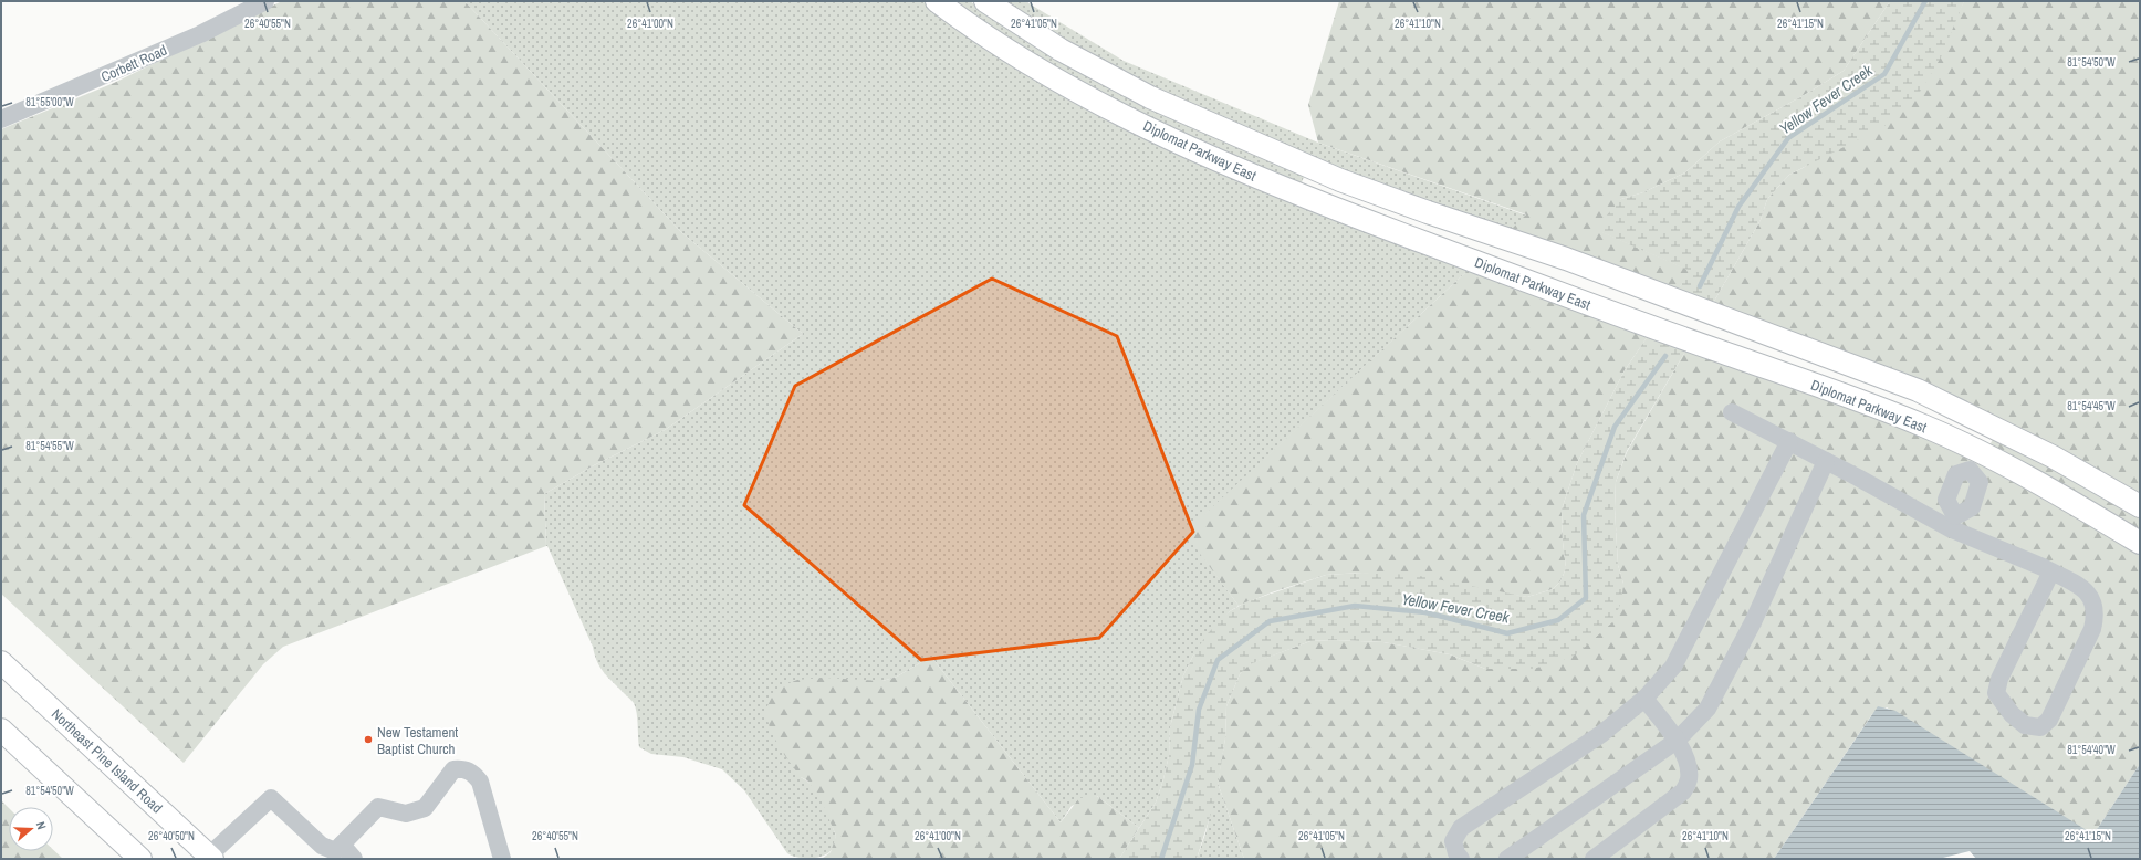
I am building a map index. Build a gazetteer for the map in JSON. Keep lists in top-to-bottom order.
{
  "streets": {
    "main road": ["Diplomat Parkway East", "Northeast Pine Island Road"],
    "street": ["Corbett Road"]
  },
  "water": ["Yellow Fever Creek"],
  "places": ["New Testament Baptist Church"],
  "north": "right",
  "coordinates": [
    "26°40'55\"N",
    "26°41'00\"N",
    "26°41'05\"N",
    "26°41'10\"N",
    "26°41'15\"N",
    "81°54'50\"W",
    "81°55'00\"W",
    "81°54'45\"W",
    "81°54'55\"W",
    "81°54'40\"W",
    "26°40'50\"N"
  ]
}
